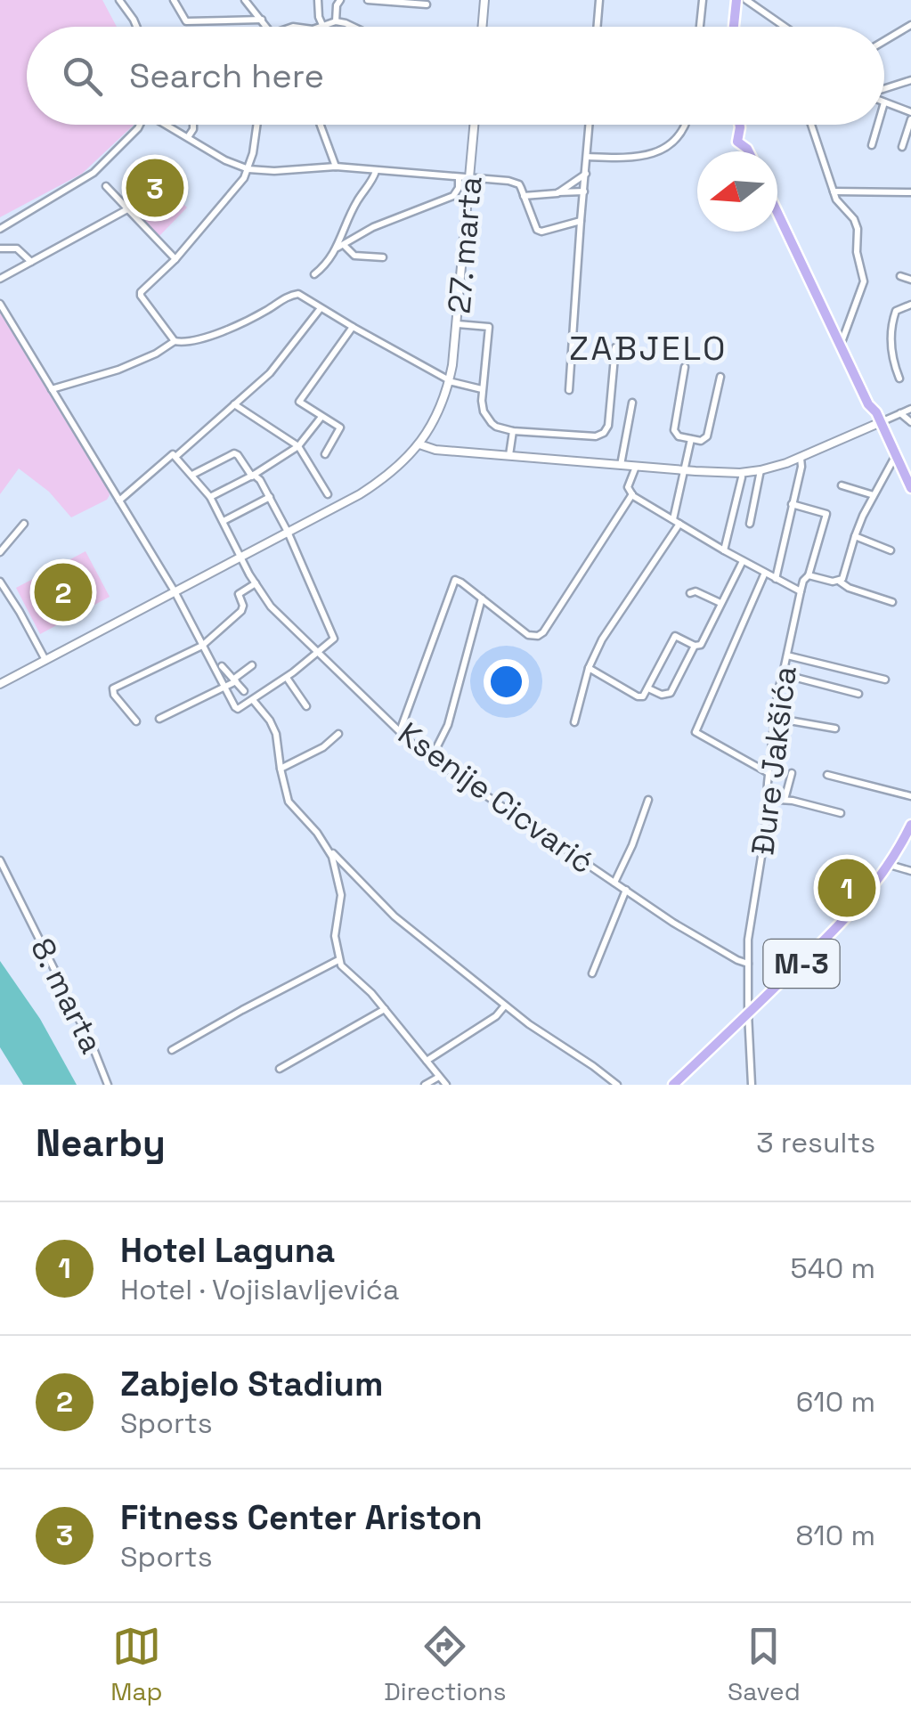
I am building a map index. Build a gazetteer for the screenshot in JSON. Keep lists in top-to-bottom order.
{
  "streets": {
    "main road": ["M-3"],
    "street": [
      "27. marta",
      "Đure Jakšića",
      "Ksenije Cicvarić",
      "8. marta"
    ]
  },
  "crossings": [
    ["Đure Jakšića", "Ksenije Cicvarić"],
    ["Đure Jakšića", "M-3"]
  ],
  "districts": ["ZABJELO"],
  "north": "left",
  "page": {
    "search": "Search here",
    "pins": ["3", "2", "1"],
    "heading": ["Nearby", "3 results"],
    "list": [
      {
        "mark": "1",
        "name": "Hotel Laguna",
        "note": "Hotel · Vojislavljevića",
        "value": "540 m"
      },
      {
        "mark": "2",
        "name": "Zabjelo Stadium",
        "note": "Sports",
        "value": "610 m"
      },
      {
        "mark": "3",
        "name": "Fitness Center Ariston",
        "note": "Sports",
        "value": "810 m"
      }
    ],
    "nav": ["Map", "Directions", "Saved"]
  }
}
